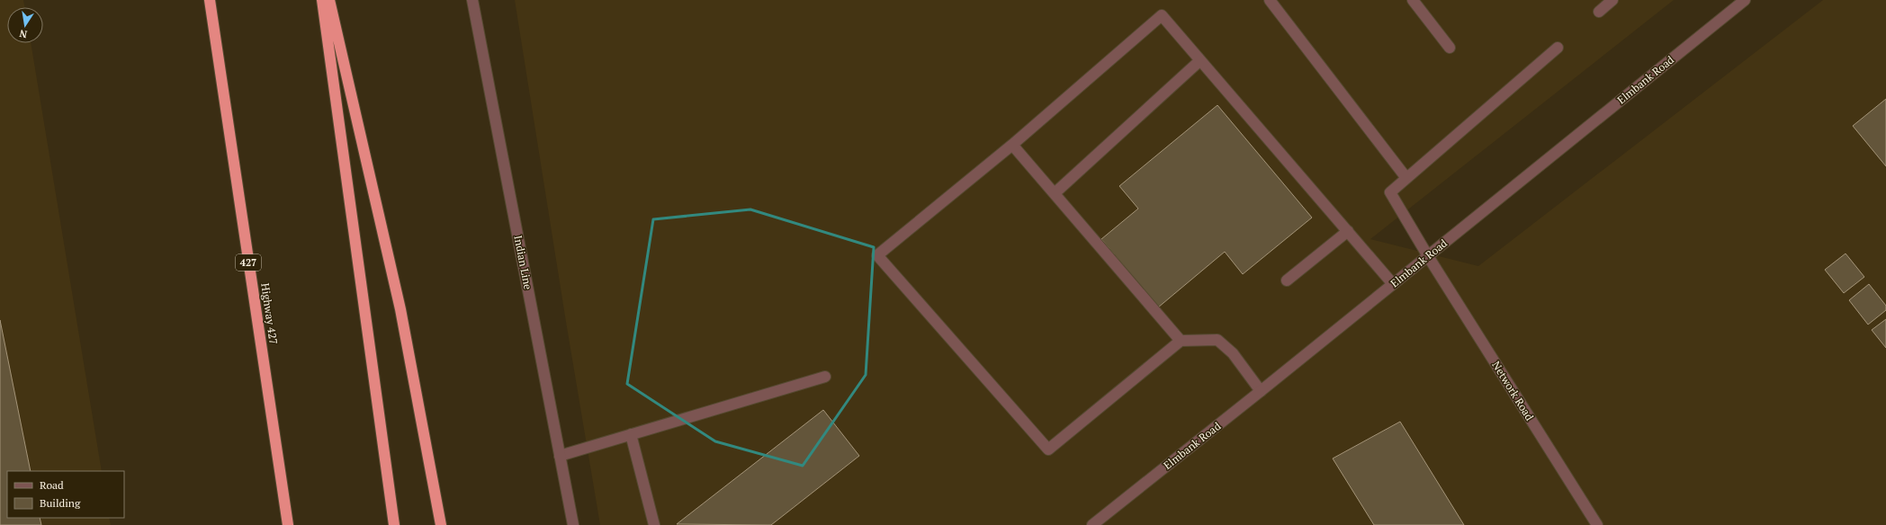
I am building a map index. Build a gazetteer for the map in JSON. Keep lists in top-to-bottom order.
{
  "streets": {
    "highway": ["427", "Highway 427"],
    "street": ["Elmbank Road", "Indian Line", "Network Road"]
  },
  "crossings": [
    ["Elmbank Road", "Network Road"]
  ],
  "legend": ["Road", "Building"],
  "north": "bottom"
}
